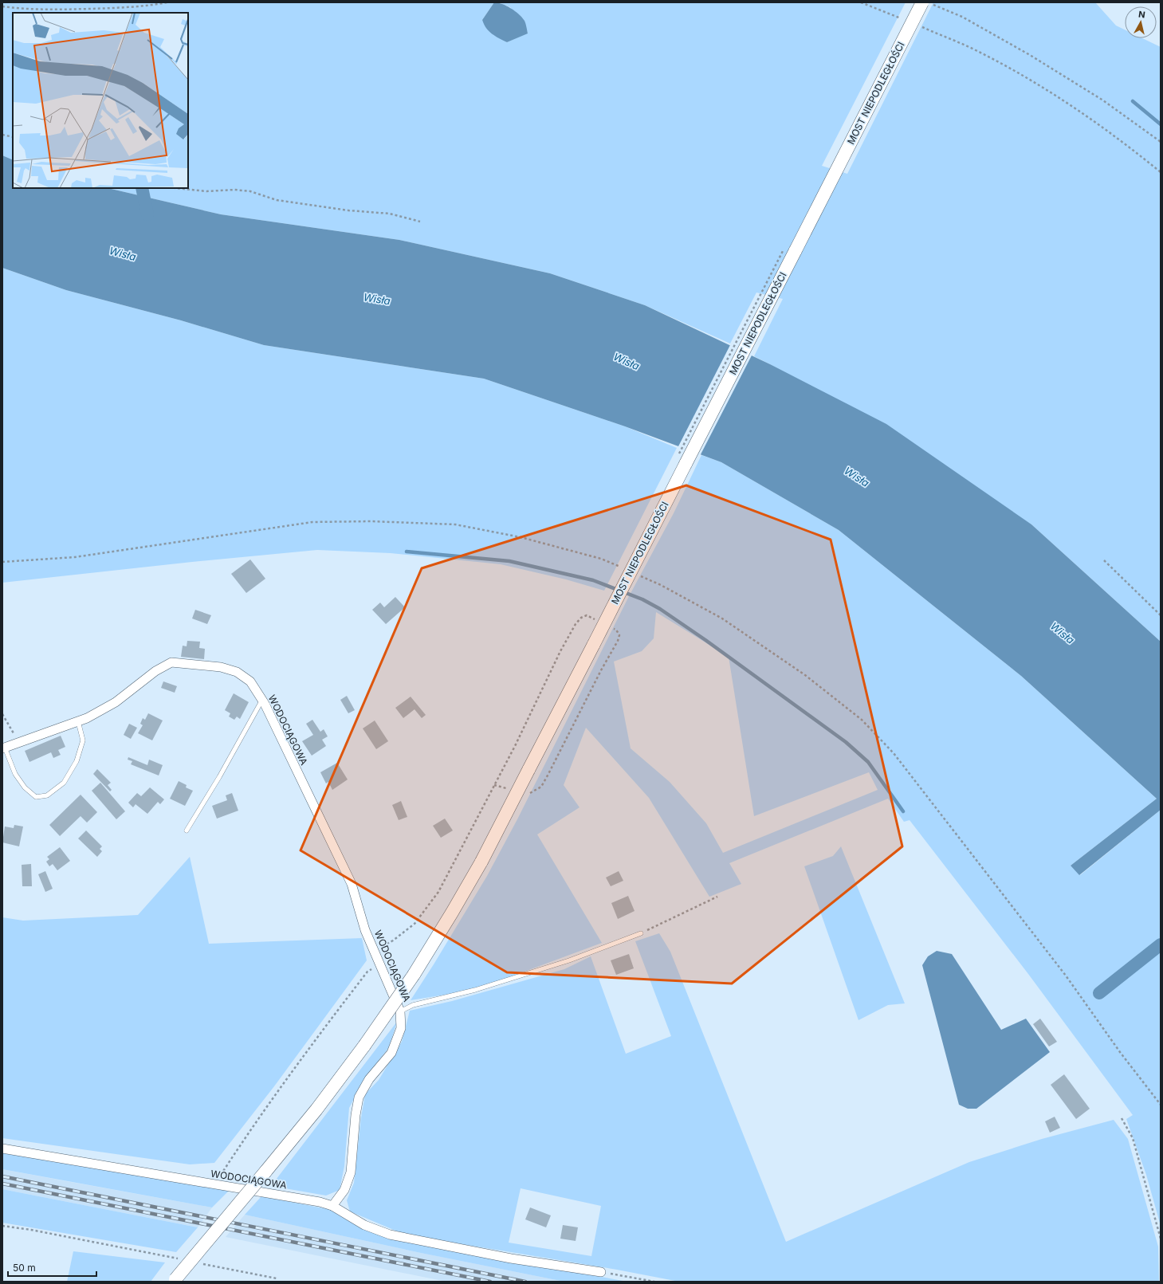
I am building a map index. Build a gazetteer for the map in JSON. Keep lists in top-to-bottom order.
{
  "streets": {
    "main road": ["MOST NIEPODLEGŁOŚCI"],
    "street": ["WODOCIĄGOWA"]
  },
  "water": ["Wisła"],
  "scale_bar": "50 m",
  "north": "top"
}
